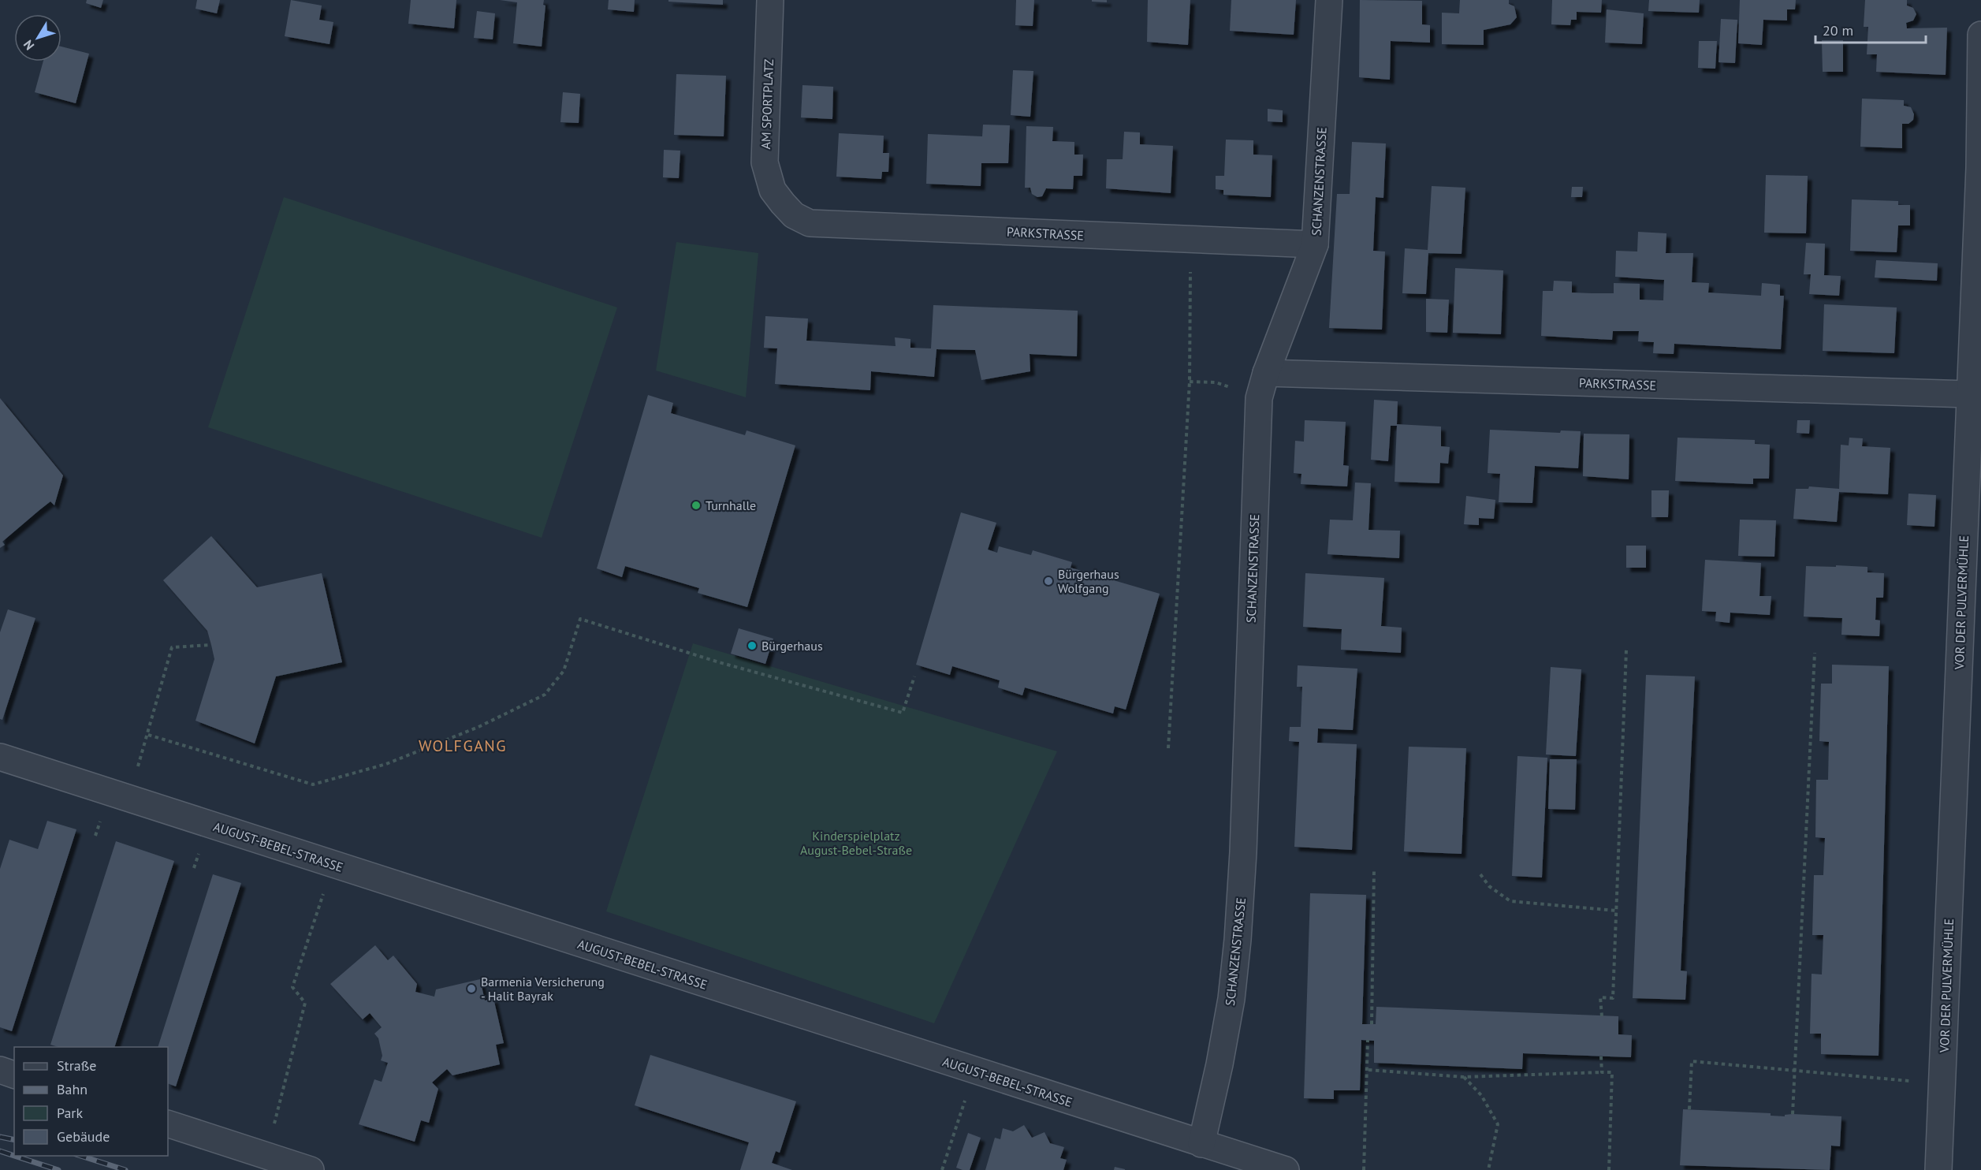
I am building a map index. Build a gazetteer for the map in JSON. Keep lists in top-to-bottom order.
{
  "streets": {
    "street": [
      "AM SPORTPLATZ",
      "SCHANZENSTRASSE",
      "PARKSTRASSE",
      "VOR DER PULVERMÜHLE",
      "AUGUST-BEBEL-STRASSE"
    ]
  },
  "crossings": [
    ["AM SPORTPLATZ", "PARKSTRASSE"],
    ["SCHANZENSTRASSE", "PARKSTRASSE"],
    ["SCHANZENSTRASSE", "AUGUST-BEBEL-STRASSE"],
    ["PARKSTRASSE", "VOR DER PULVERMÜHLE"]
  ],
  "districts": ["WOLFGANG"],
  "parks": ["Kinderspielplatz August-Bebel-Straße"],
  "places": [
    "Turnhalle",
    "Bürgerhaus Wolfgang",
    "Bürgerhaus",
    "Barmenia Versicherung - Halit Bayrak"
  ],
  "legend": [
    "Straße",
    "Bahn",
    "Park",
    "Gebäude"
  ],
  "scale_bar": "20 m",
  "north": "bottom left"
}
